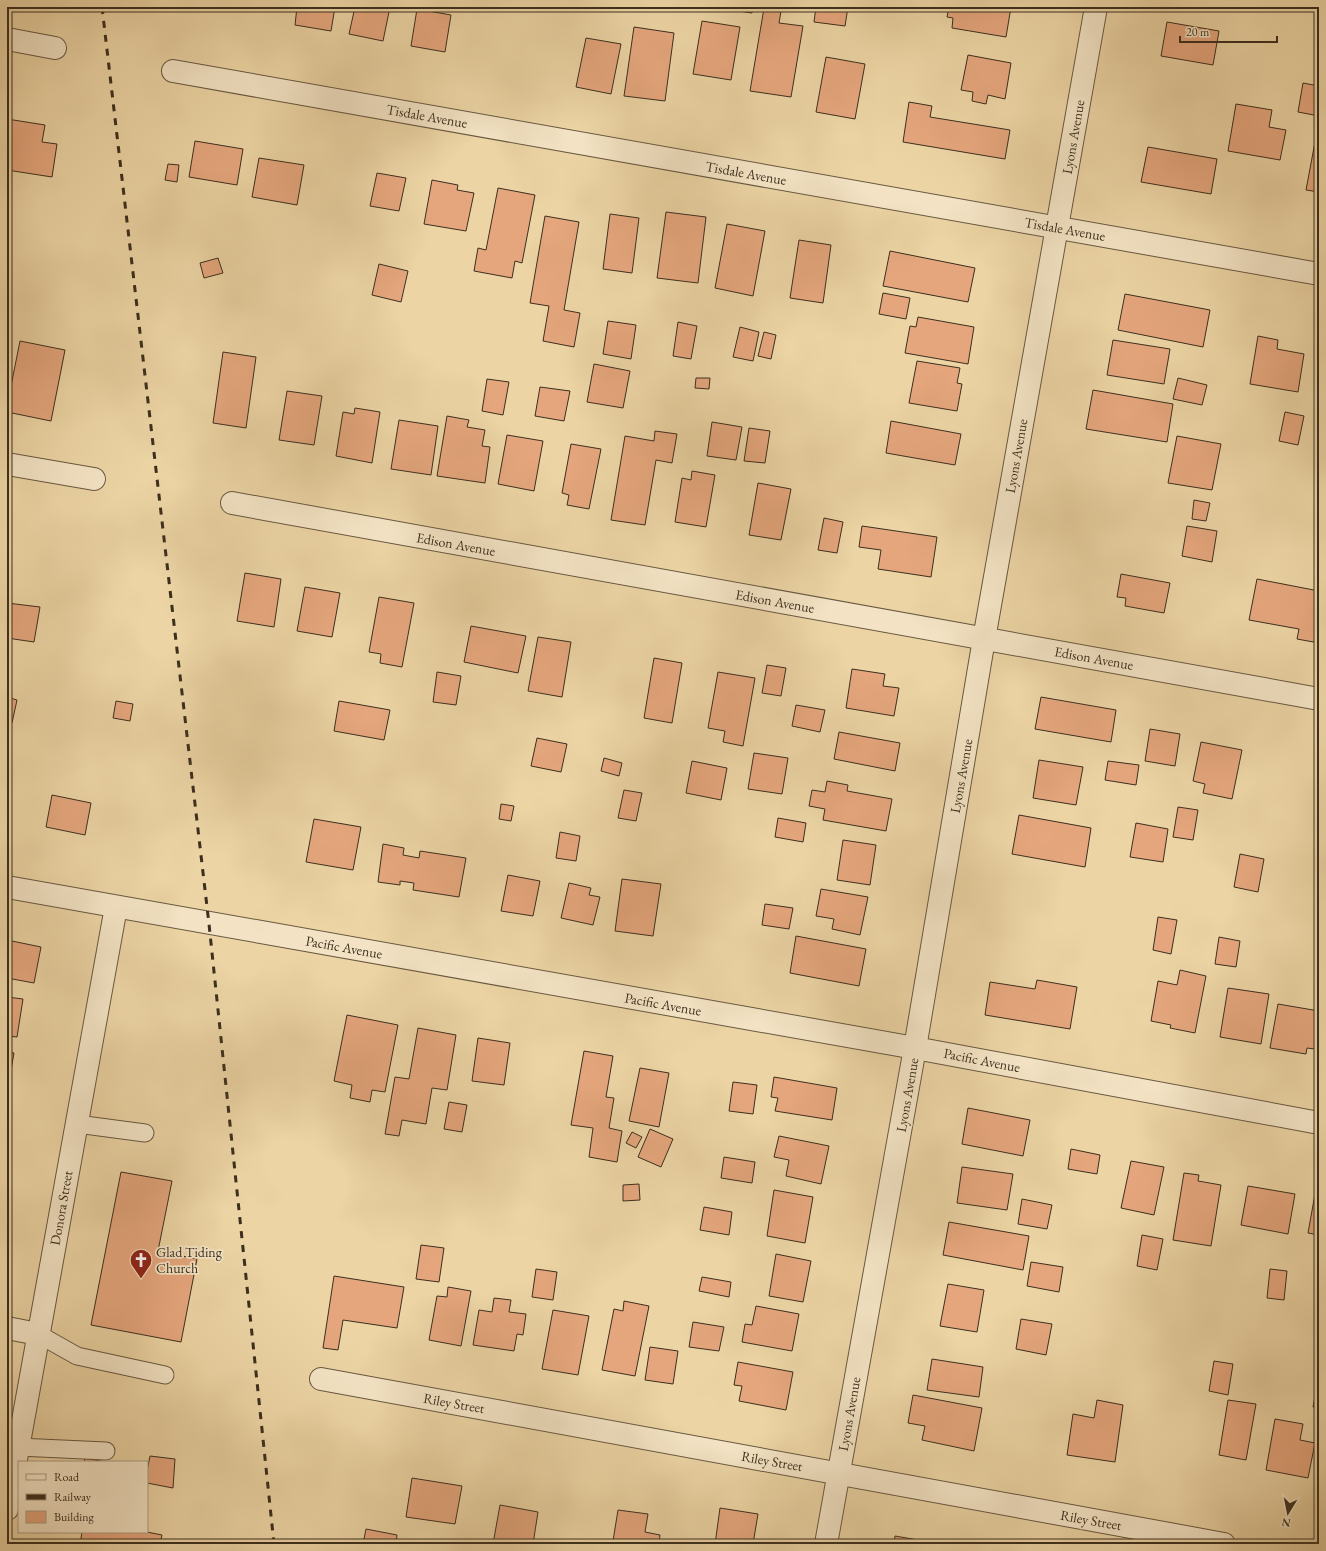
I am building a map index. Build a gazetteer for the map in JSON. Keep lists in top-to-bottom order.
{
  "streets": {
    "street": [
      "Tisdale Avenue",
      "Lyons Avenue",
      "Edison Avenue",
      "Pacific Avenue",
      "Donora Street",
      "Riley Street"
    ]
  },
  "crossings": [
    ["Tisdale Avenue", "Lyons Avenue"],
    ["Lyons Avenue", "Edison Avenue"],
    ["Lyons Avenue", "Pacific Avenue"],
    ["Lyons Avenue", "Riley Street"],
    ["Pacific Avenue", "Donora Street"]
  ],
  "places": {
    "church": ["Glad Tiding Church"]
  },
  "legend": ["Road", "Railway", "Building"],
  "scale_bar": "20 m",
  "north": "bottom"
}
